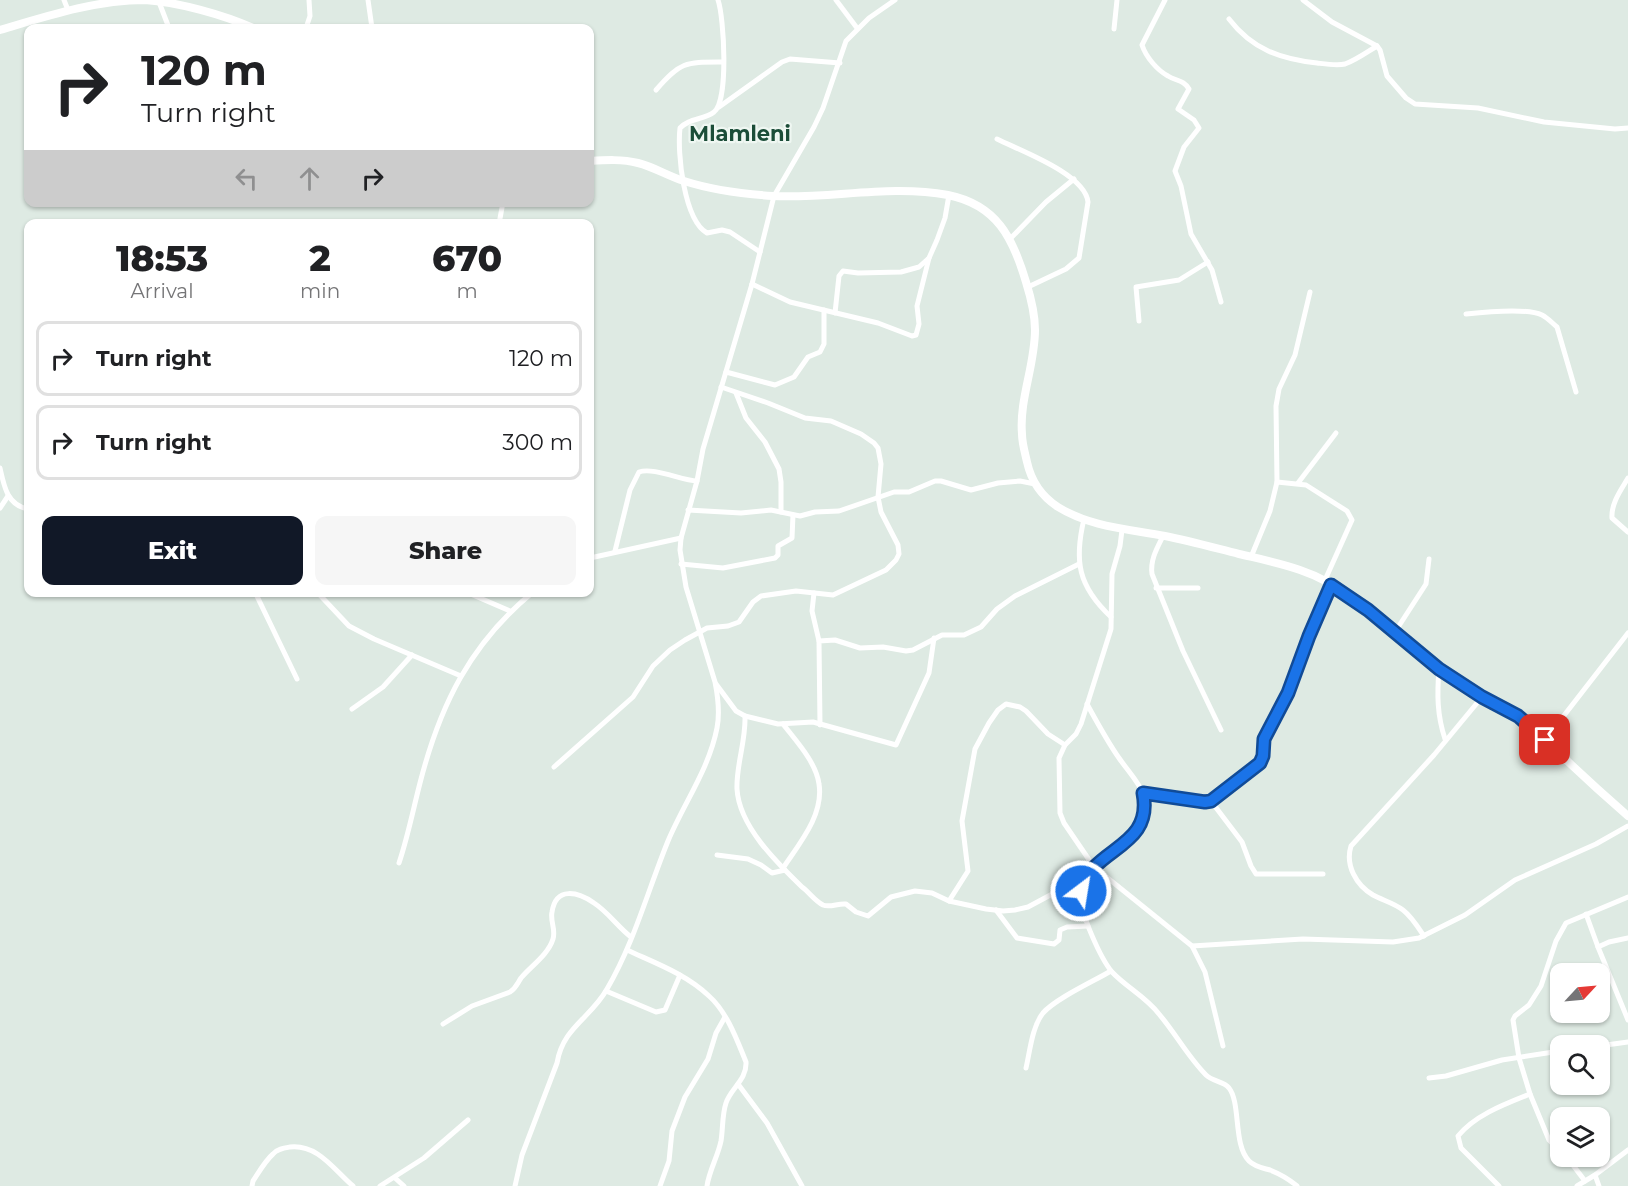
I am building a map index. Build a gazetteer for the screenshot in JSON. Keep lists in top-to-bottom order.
{
  "districts": ["Mlamleni"],
  "north": "top right",
  "page": {
    "turn": ["120 m", "Turn right"],
    "eta": [
      "18:53",
      "Arrival",
      "2",
      "min",
      "670",
      "m"
    ],
    "list": [
      {
        "name": "Turn right",
        "value": "120 m"
      },
      {
        "name": "Turn right",
        "value": "300 m"
      }
    ],
    "buttons": ["Exit", "Share"]
  }
}
